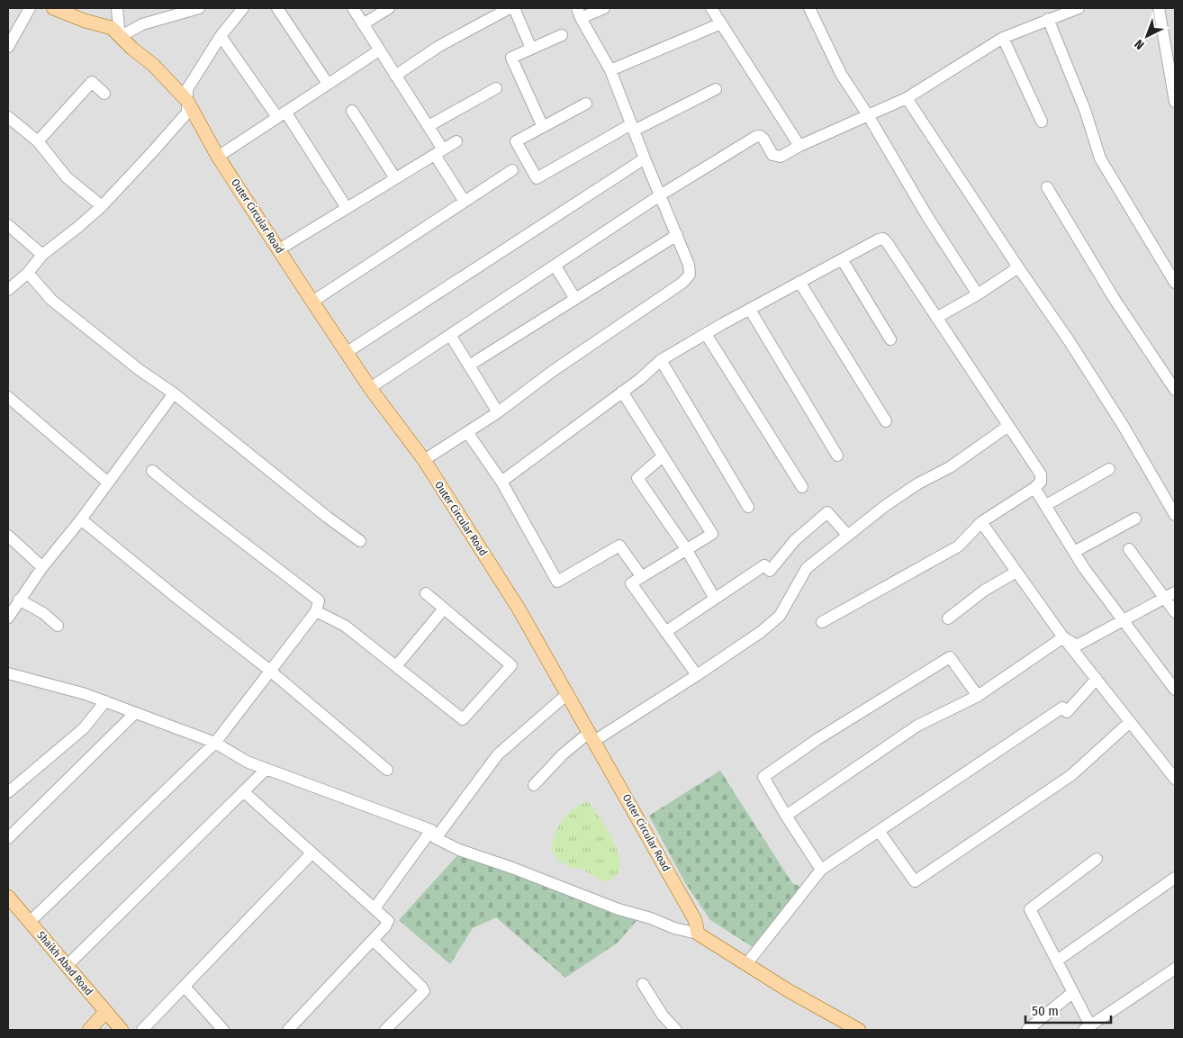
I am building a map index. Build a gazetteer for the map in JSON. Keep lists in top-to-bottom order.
{
  "streets": {
    "main road": ["Outer Circular Road", "Shaikh Abad Road"]
  },
  "scale_bar": "50 m",
  "north": "bottom left"
}
